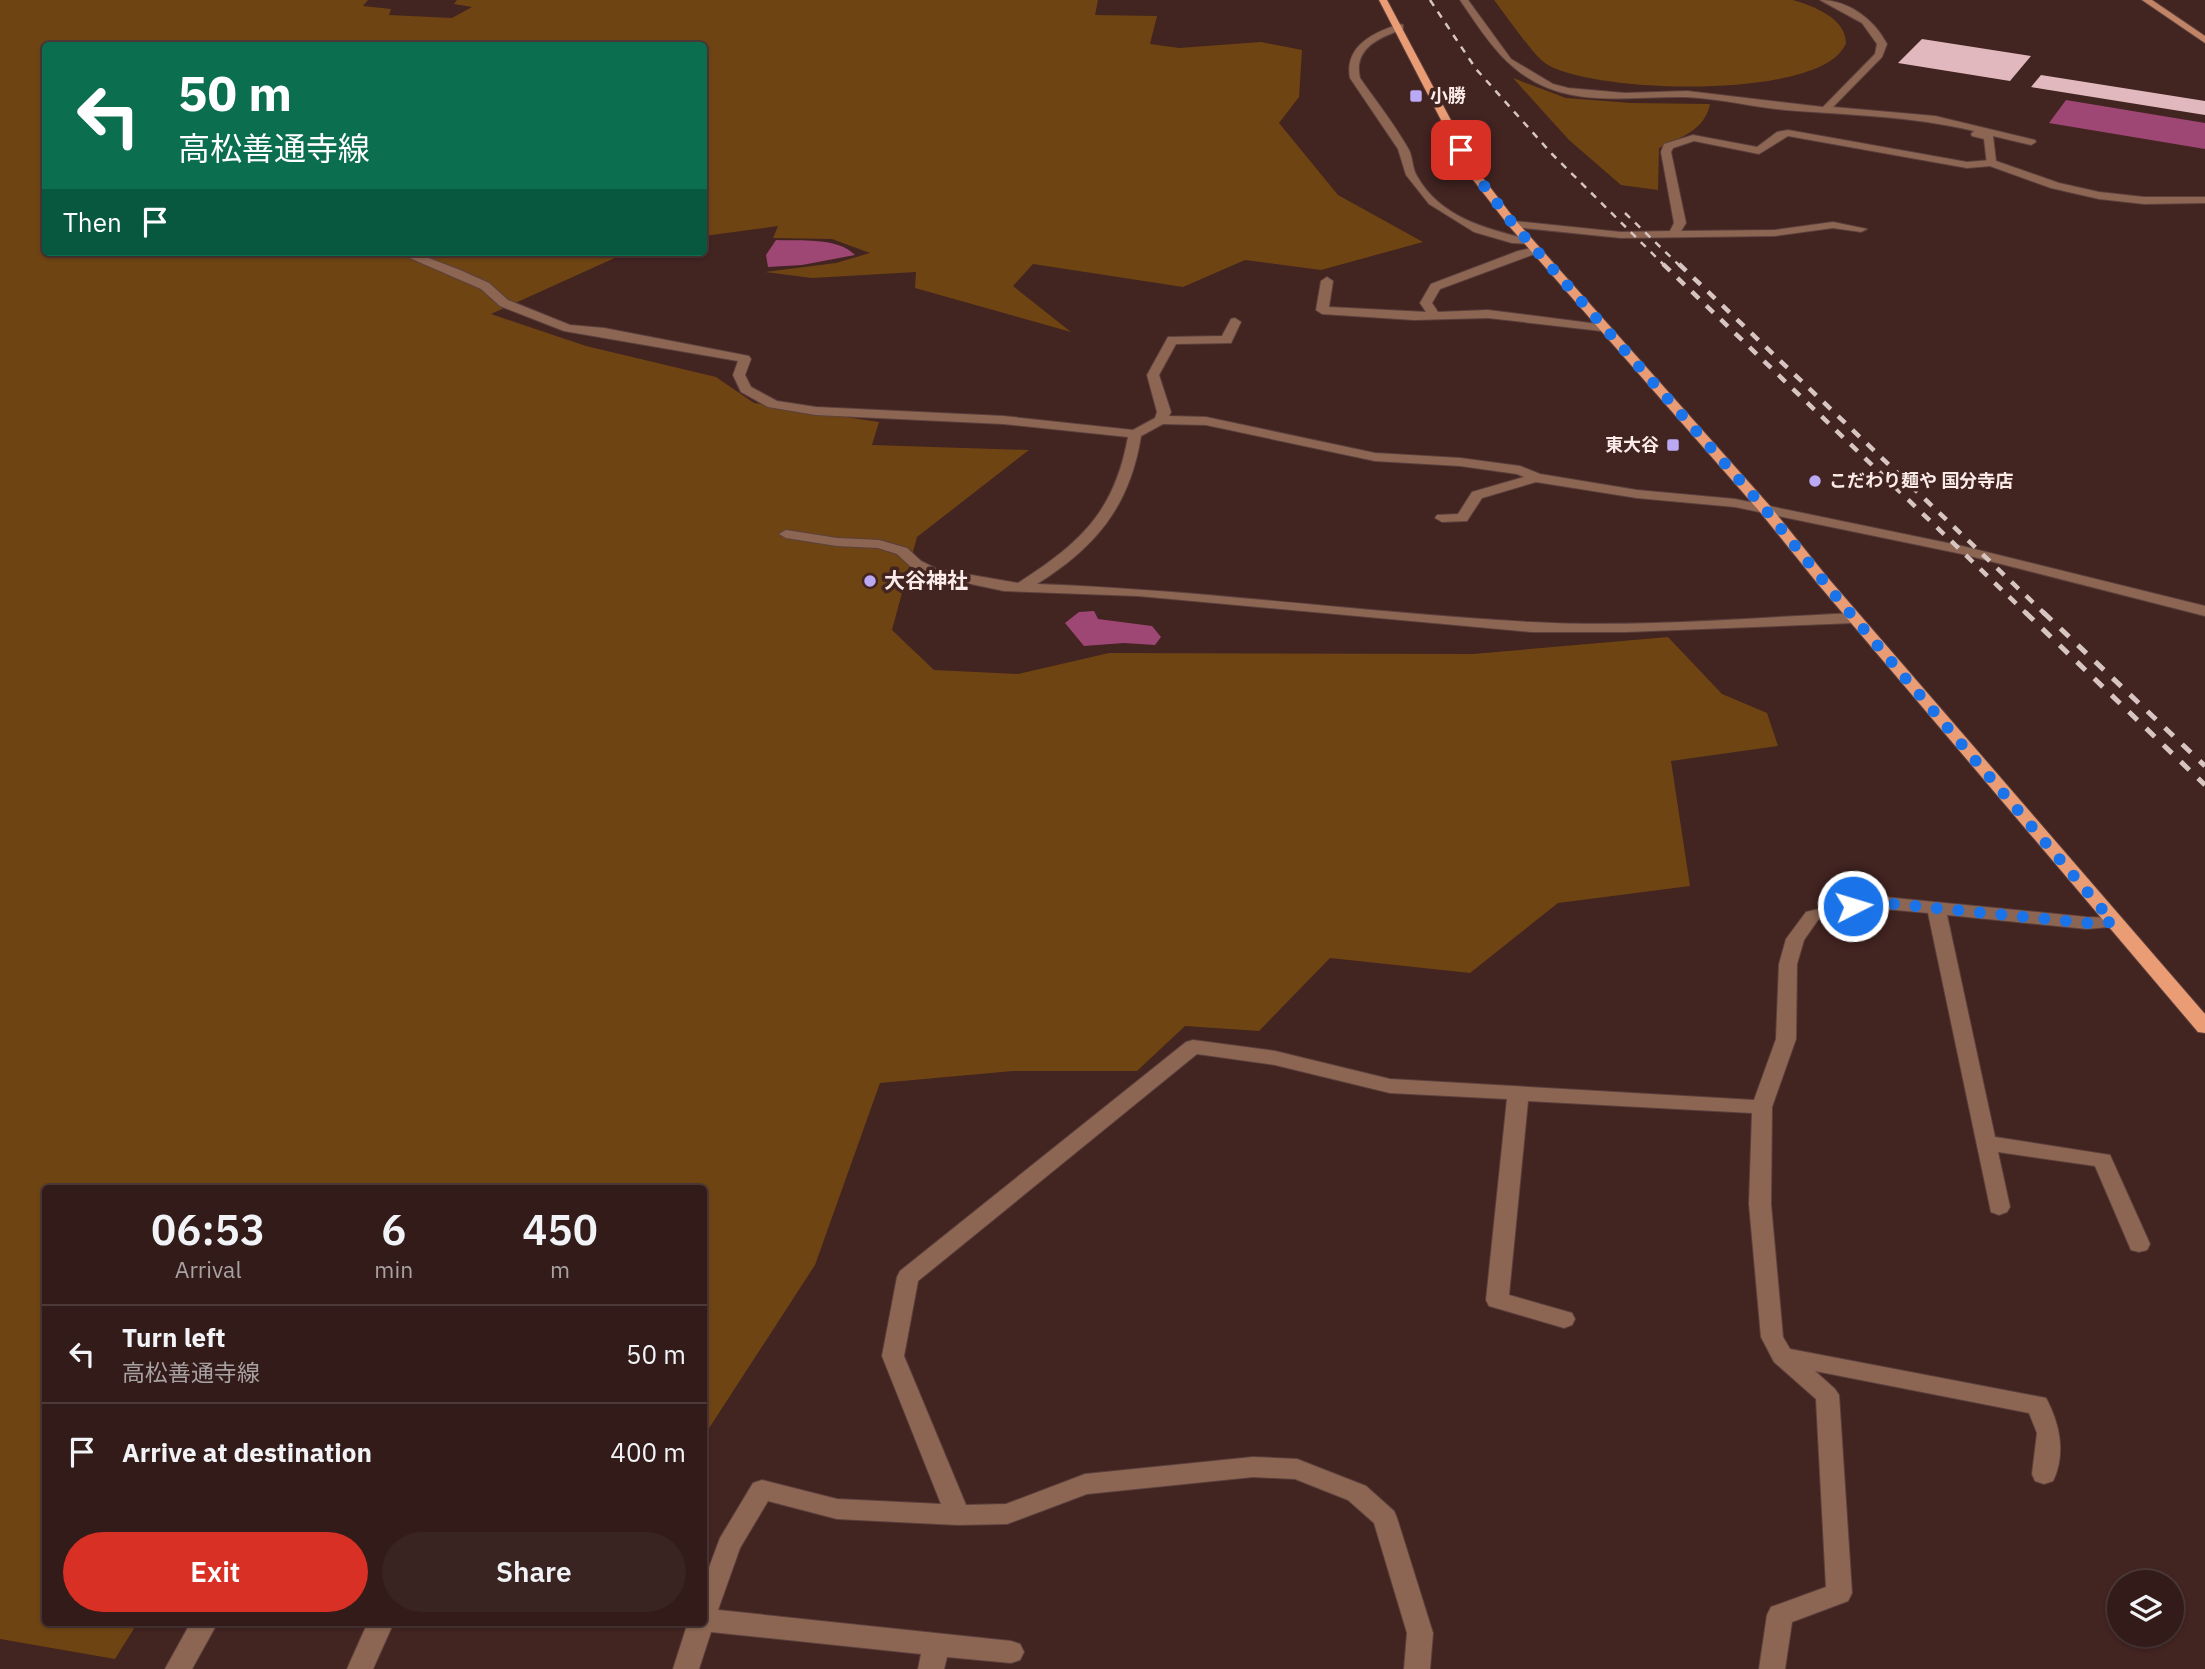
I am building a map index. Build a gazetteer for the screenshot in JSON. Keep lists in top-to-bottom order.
{
  "places": {
    "transit": ["小勝", "東大谷"],
    "other": ["こだわり麺や 国分寺店", "大谷神社"]
  },
  "page": {
    "turn": ["50 m", "高松善通寺線"],
    "then": "Then",
    "eta": [
      "06:53",
      "Arrival",
      "6",
      "min",
      "450",
      "m"
    ],
    "list": [
      {
        "name": "Turn left",
        "note": "高松善通寺線",
        "value": "50 m"
      },
      {
        "name": "Arrive at destination",
        "value": "400 m"
      }
    ],
    "buttons": ["Exit", "Share"]
  }
}
